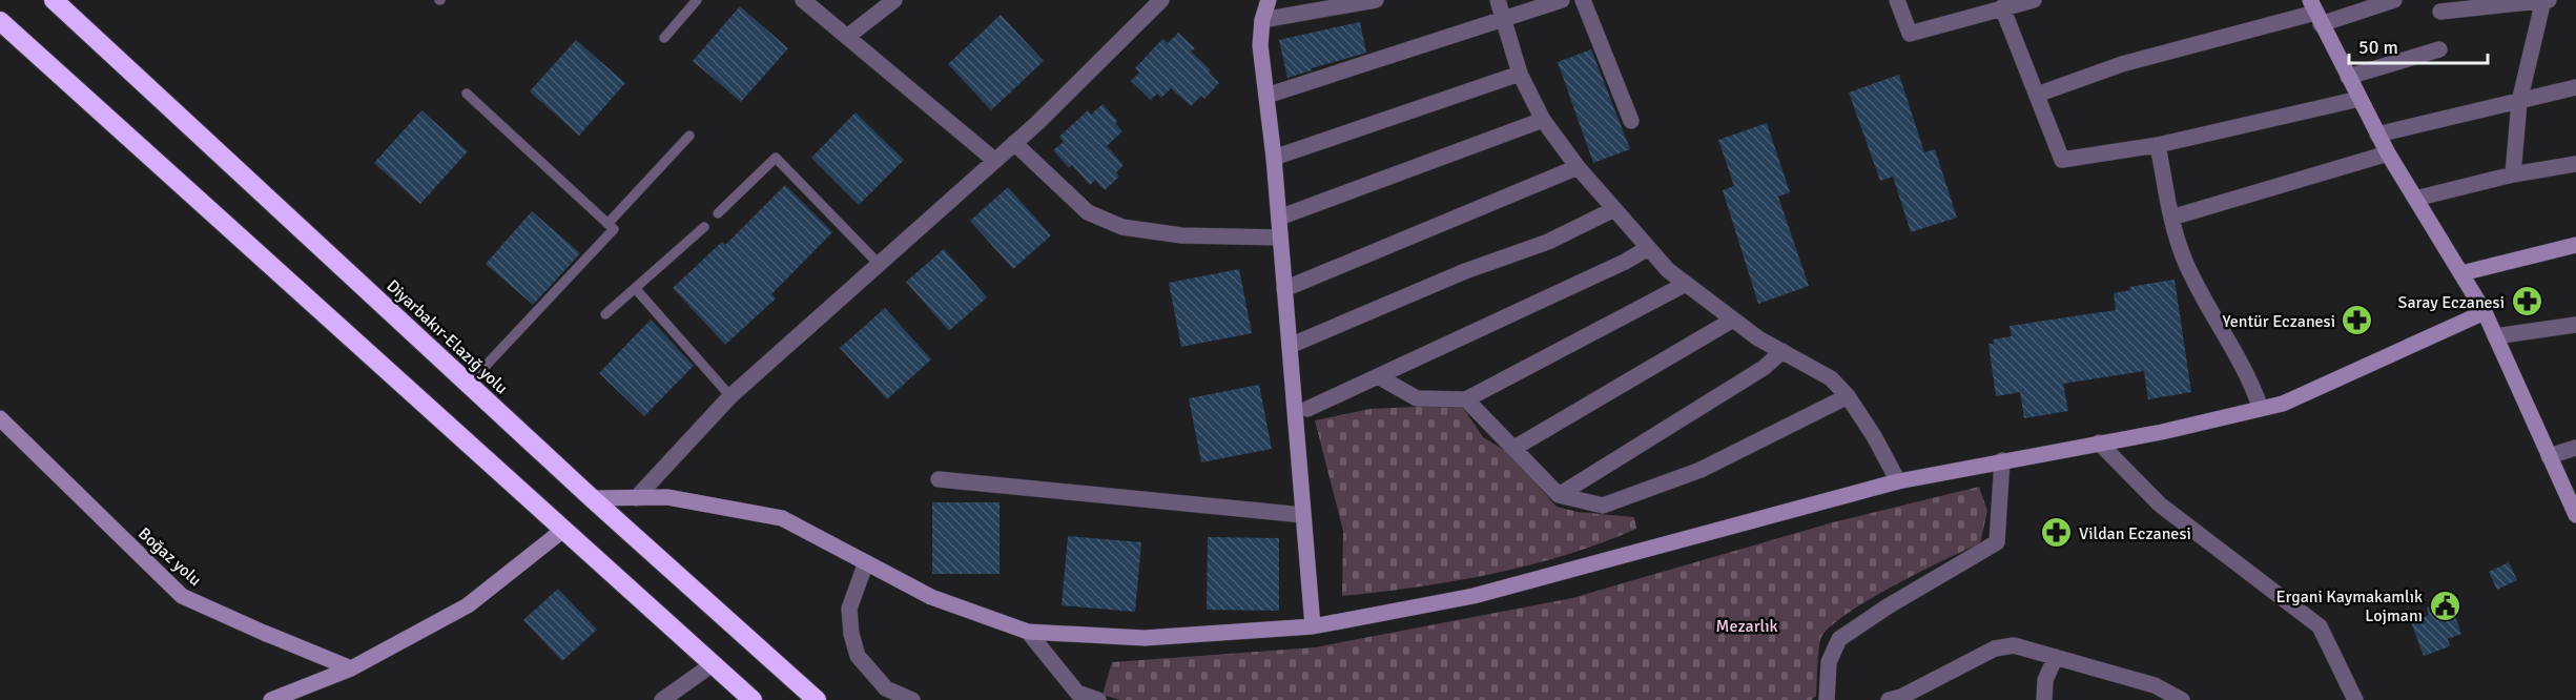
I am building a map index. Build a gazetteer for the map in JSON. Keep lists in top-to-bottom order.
{
  "streets": {
    "highway": ["Diyarbakır-Elazığ yolu"],
    "street": ["Boğaz yolu"]
  },
  "parks": ["Mezarlık"],
  "places": {
    "pharmacy": ["Saray Eczanesi", "Yentür Eczanesi", "Vildan Eczanesi"],
    "public building": ["Ergani Kaymakamlık Lojmanı"]
  },
  "scale_bar": "50 m"
}
